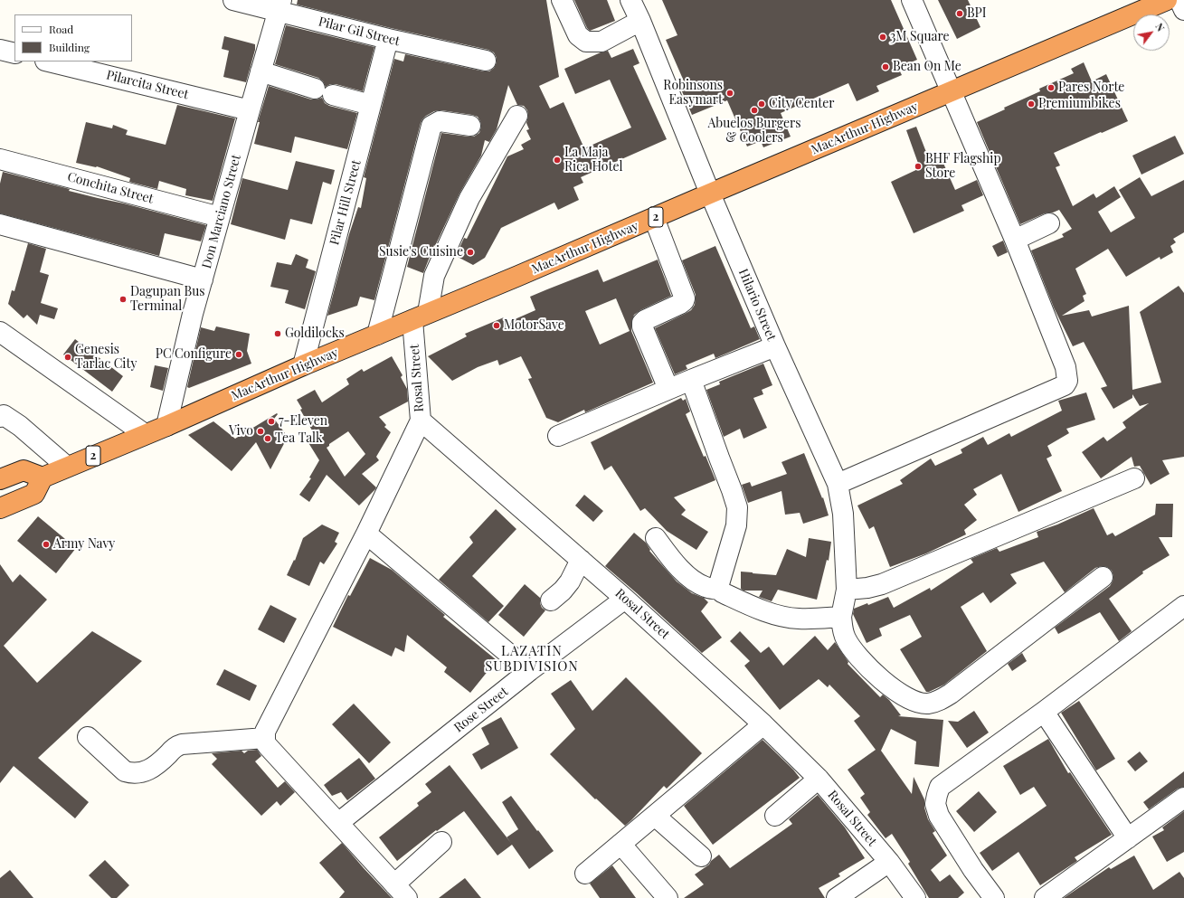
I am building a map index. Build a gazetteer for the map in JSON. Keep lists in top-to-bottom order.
{
  "streets": {
    "highway": ["MacArthur Highway", "2"],
    "street": [
      "Pilar Gil Street",
      "Pilarcita Street",
      "Conchita Street",
      "Pilar Hill Street",
      "Don Marciano Street",
      "Hilario Street",
      "Rosal Street",
      "Rose Street"
    ]
  },
  "crossings": [
    ["Pilar Gil Street", "Pilar Hill Street"],
    ["Pilar Gil Street", "Don Marciano Street"],
    ["Pilarcita Street", "Don Marciano Street"],
    ["MacArthur Highway", "Pilar Hill Street"],
    ["MacArthur Highway", "Don Marciano Street"],
    ["MacArthur Highway", "Hilario Street"],
    ["MacArthur Highway", "Rosal Street"],
    ["Conchita Street", "Don Marciano Street"],
    ["Rosal Street", "Rose Street"]
  ],
  "districts": ["LAZATIN SUBDIVISION"],
  "places": [
    "BPI",
    "3M Square",
    "Bean On Me",
    "Pares Norte",
    "Robinsons Easymart",
    "City Center",
    "Premiumbikes",
    "Abuelos Burgers & Coolers",
    "La Maja Rica Hotel",
    "BHF Flagship Store",
    "Susie's Cuisine",
    "Dagupan Bus Terminal",
    "MotorSave",
    "Goldilocks",
    "PC Configure",
    "Genesis Tarlac City",
    "7-Eleven",
    "Vivo",
    "Tea Talk",
    "Army Navy"
  ],
  "legend": ["Road", "Building"],
  "north": "top right"
}
